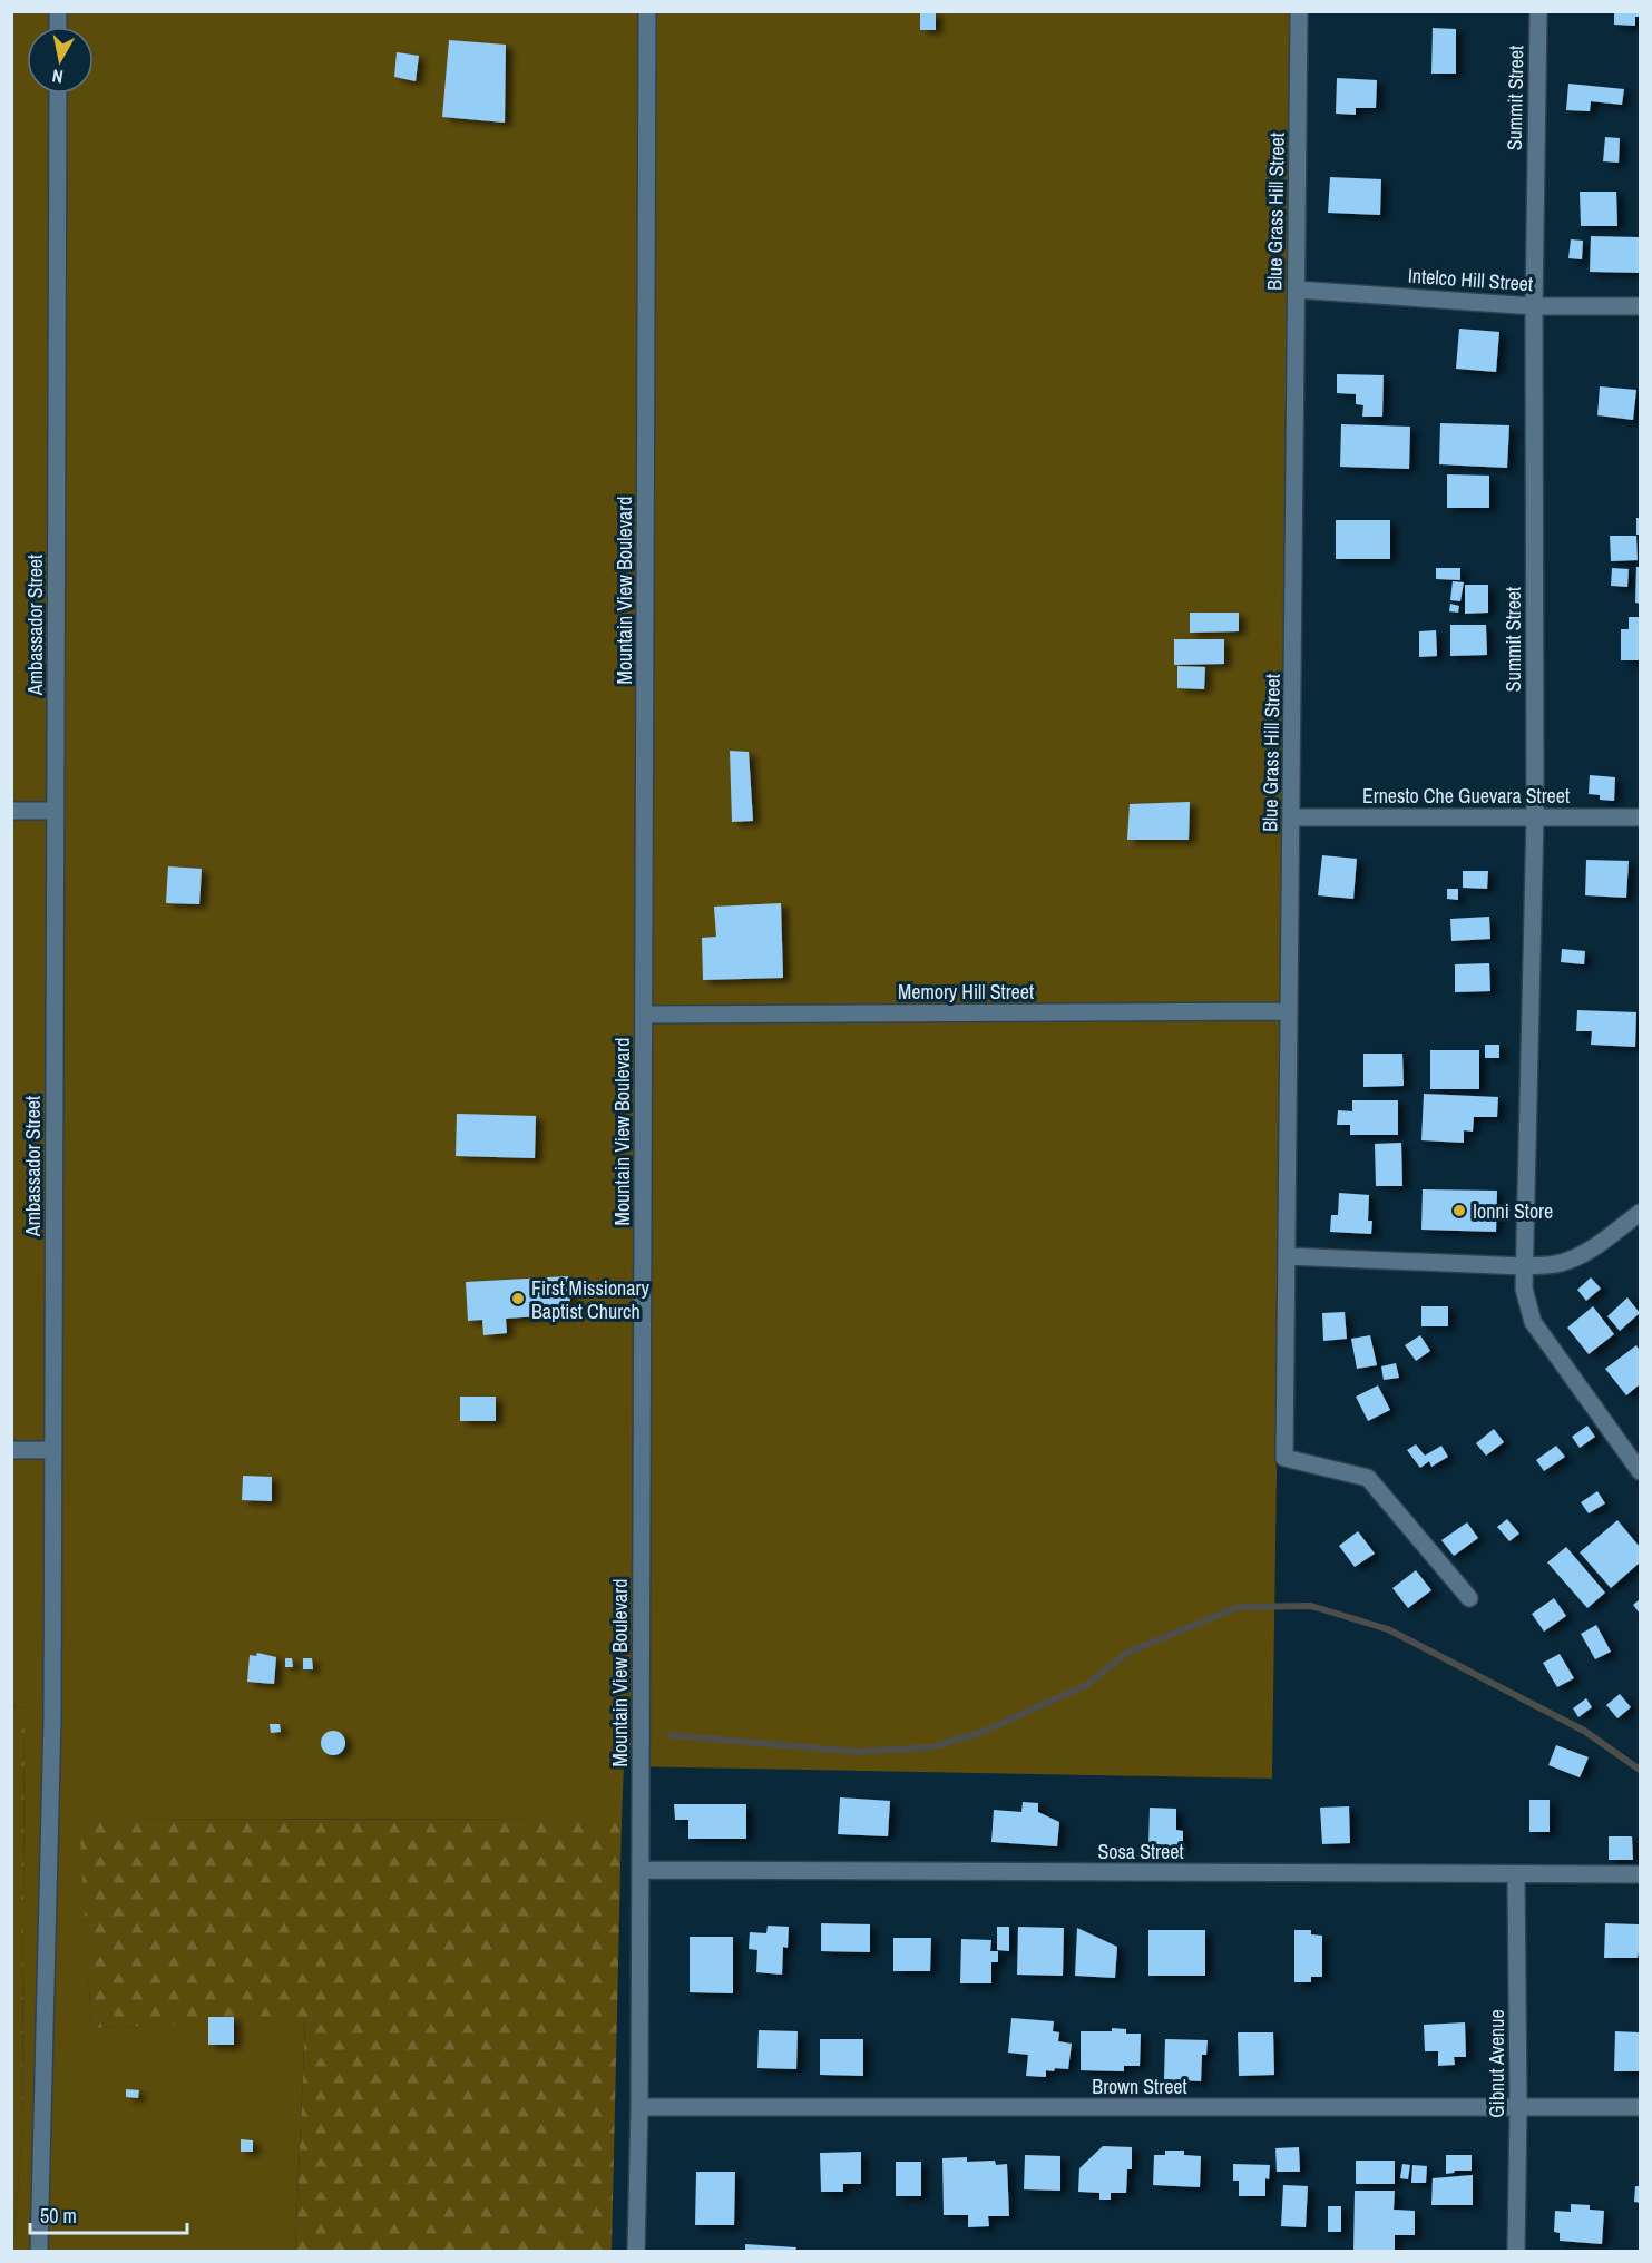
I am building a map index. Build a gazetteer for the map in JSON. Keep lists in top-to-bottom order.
{
  "streets": {
    "street": [
      "Summit Street",
      "Blue Grass Hill Street",
      "Intelco Hill Street",
      "Mountain View Boulevard",
      "Ambassador Street",
      "Ernesto Che Guevara Street",
      "Memory Hill Street",
      "Sosa Street",
      "Gibnut Avenue",
      "Brown Street"
    ]
  },
  "crossings": [
    ["Summit Street", "Intelco Hill Street"],
    ["Summit Street", "Ernesto Che Guevara Street"],
    ["Blue Grass Hill Street", "Intelco Hill Street"],
    ["Blue Grass Hill Street", "Ernesto Che Guevara Street"],
    ["Blue Grass Hill Street", "Memory Hill Street"],
    ["Mountain View Boulevard", "Memory Hill Street"],
    ["Mountain View Boulevard", "Sosa Street"],
    ["Mountain View Boulevard", "Brown Street"],
    ["Sosa Street", "Gibnut Avenue"],
    ["Gibnut Avenue", "Brown Street"]
  ],
  "places": ["Ionni Store", "First Missionary Baptist Church"],
  "scale_bar": "50 m",
  "north": "bottom"
}
